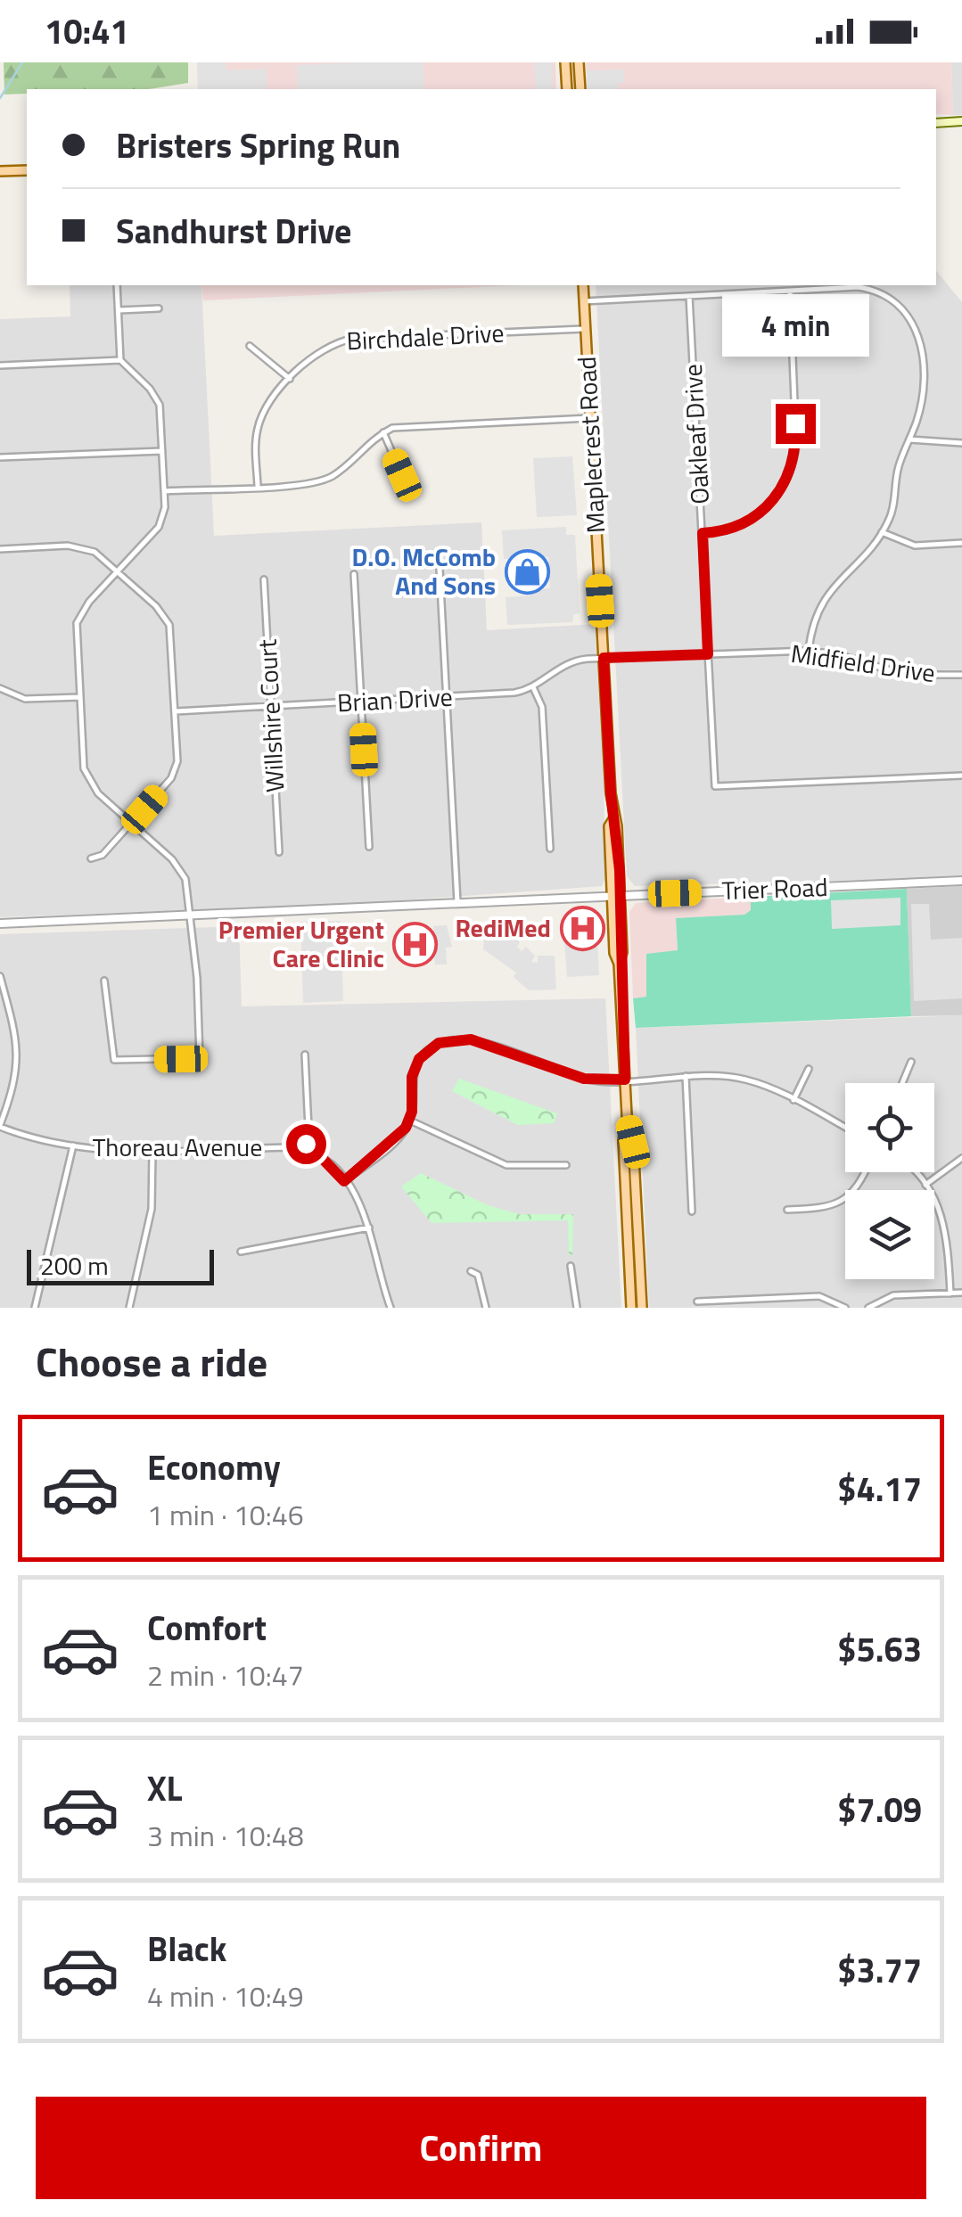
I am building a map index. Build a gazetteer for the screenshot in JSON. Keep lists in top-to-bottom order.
{
  "streets": {
    "main road": ["Maplecrest Road"],
    "street": [
      "Birchdale Drive",
      "Oakleaf Drive",
      "Midfield Drive",
      "Brian Drive",
      "Willshire Court",
      "Trier Road",
      "Thoreau Avenue"
    ]
  },
  "crossings": [
    ["Birchdale Drive", "Maplecrest Road"],
    ["Oakleaf Drive", "Midfield Drive"],
    ["Maplecrest Road", "Midfield Drive"],
    ["Maplecrest Road", "Brian Drive"],
    ["Maplecrest Road", "Trier Road"],
    ["Midfield Drive", "Brian Drive"],
    ["Brian Drive", "Willshire Court"]
  ],
  "places": {
    "shop": ["D.O. McComb And Sons"],
    "hospital": ["RediMed", "Premier Urgent Care Clinic"]
  },
  "scale_bar": "200 m",
  "page": {
    "status": "10:41",
    "banner": ["Bristers Spring Run", "Sandhurst Drive"],
    "bubble": "4 min",
    "scale": "200 m",
    "heading": "Choose a ride",
    "list": [
      {
        "name": "Economy",
        "note": "1 min · 10:46",
        "value": "$4.17"
      },
      {
        "name": "Comfort",
        "note": "2 min · 10:47",
        "value": "$5.63"
      },
      {
        "name": "XL",
        "note": "3 min · 10:48",
        "value": "$7.09"
      },
      {
        "name": "Black",
        "note": "4 min · 10:49",
        "value": "$3.77"
      }
    ],
    "buttons": "Confirm"
  }
}
